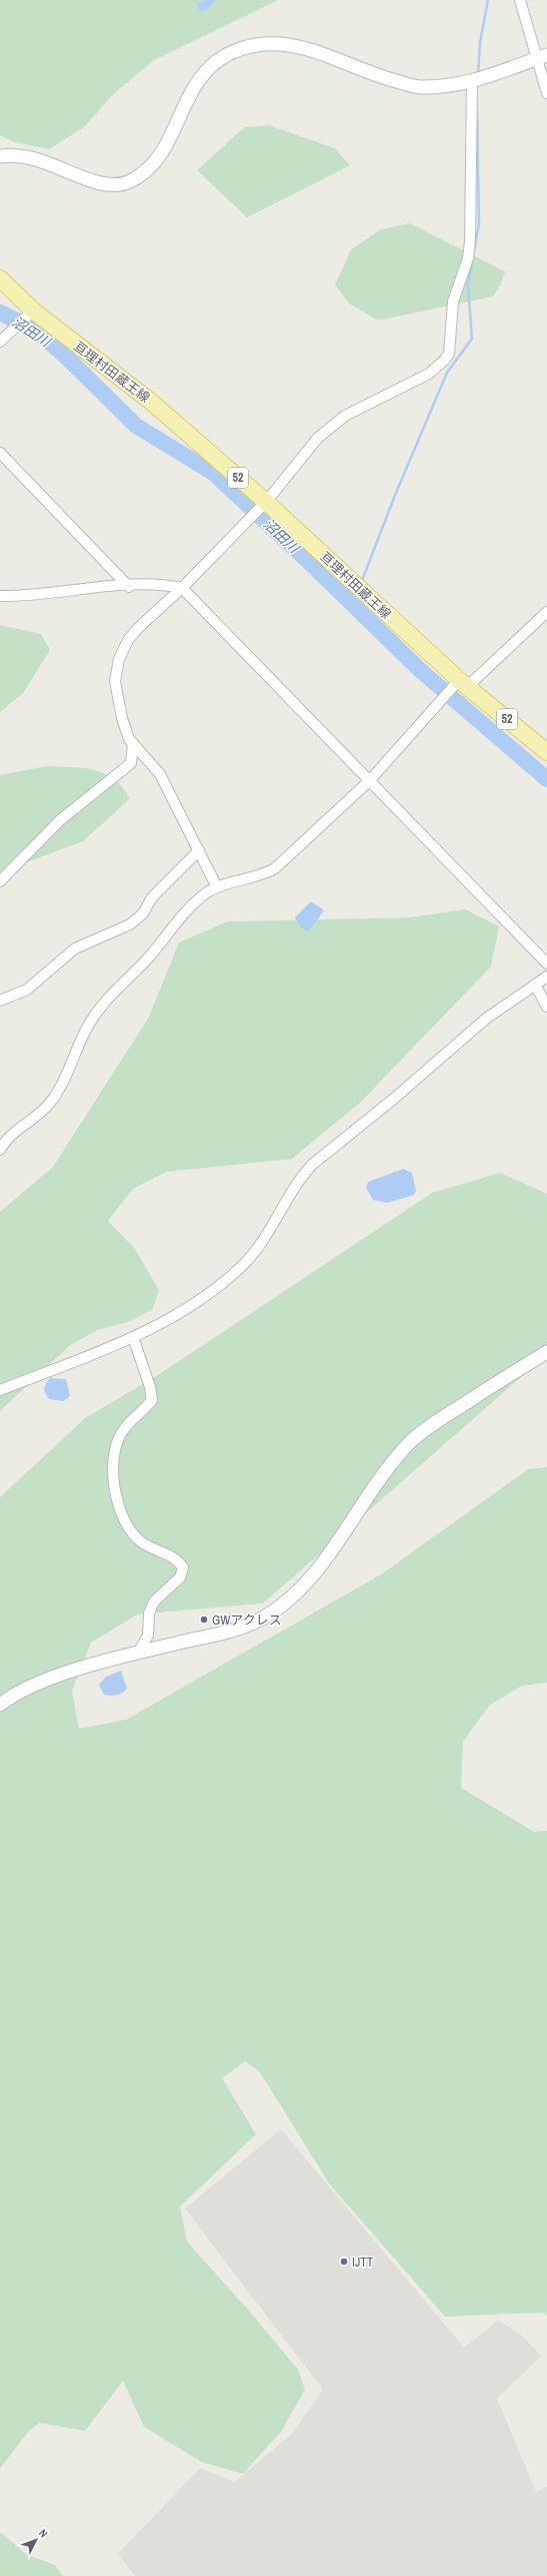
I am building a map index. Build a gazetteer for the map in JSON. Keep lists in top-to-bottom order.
{
  "streets": {
    "main road": ["亘理村田蔵王線", "52"]
  },
  "water": ["沼田川"],
  "places": ["GWアクレス", "IJTT"],
  "north": "top right"
}
